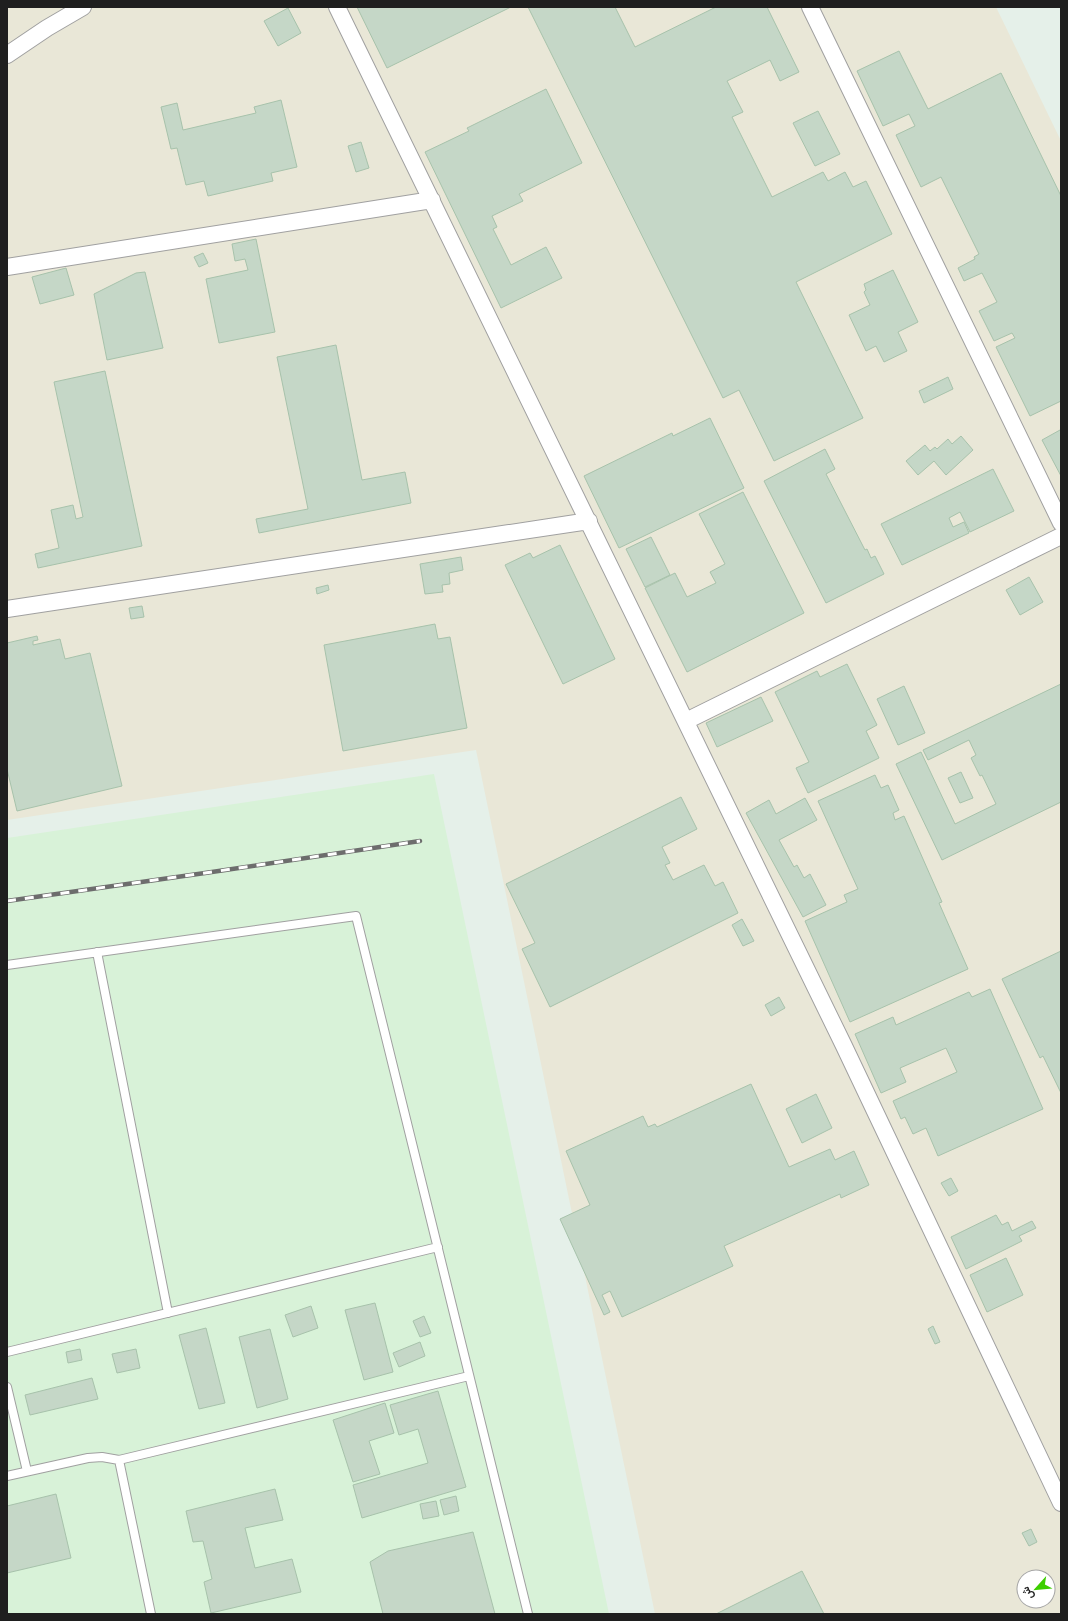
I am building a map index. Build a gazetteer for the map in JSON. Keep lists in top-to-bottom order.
{
  "north": "bottom left"
}
